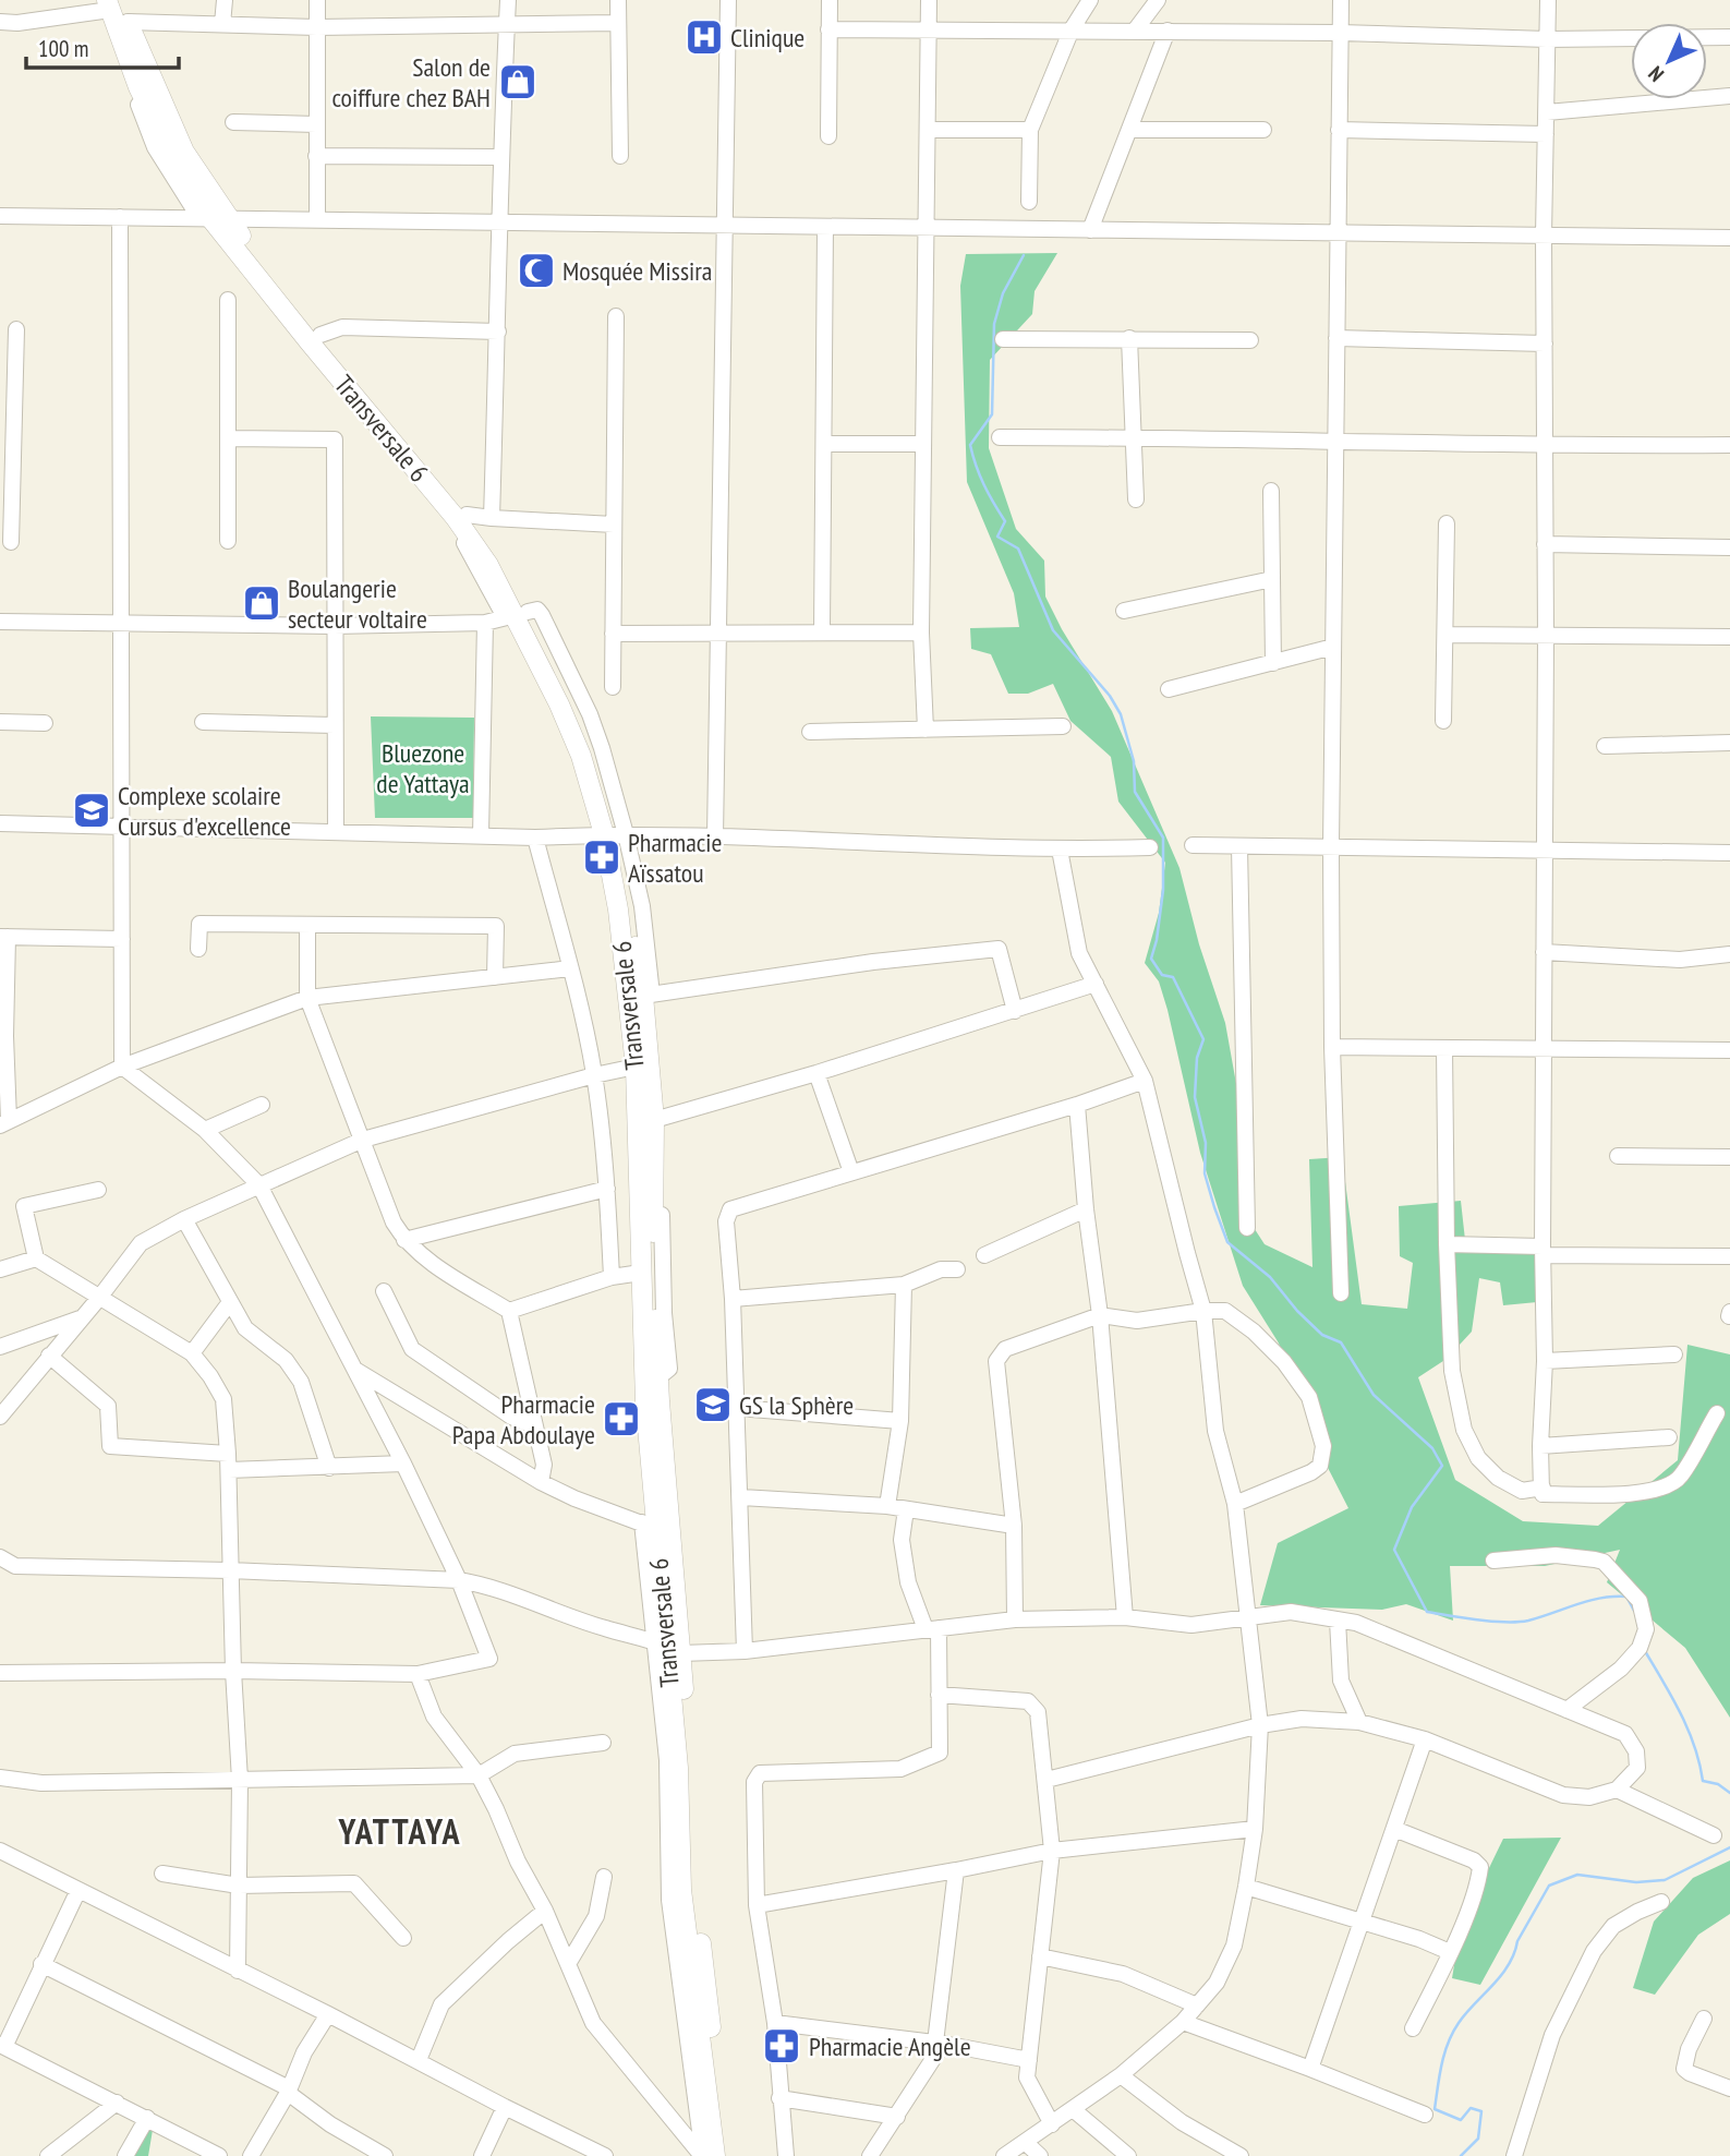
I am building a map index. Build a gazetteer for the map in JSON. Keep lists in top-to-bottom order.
{
  "streets": {
    "main road": ["Transversale 6"]
  },
  "districts": ["YATTAYA"],
  "parks": ["Bluezone de Yattaya"],
  "places": {
    "hospital": ["Clinique"],
    "shop": ["Salon de coiffure chez BAH", "Boulangerie secteur voltaire"],
    "mosque": ["Mosquée Missira"],
    "school or university": ["Complexe scolaire Cursus d'excellence", "GS la Sphère"],
    "pharmacy": ["Pharmacie Aïssatou", "Pharmacie Papa Abdoulaye", "Pharmacie Angèle"]
  },
  "scale_bar": "100 m",
  "north": "bottom left"
}
